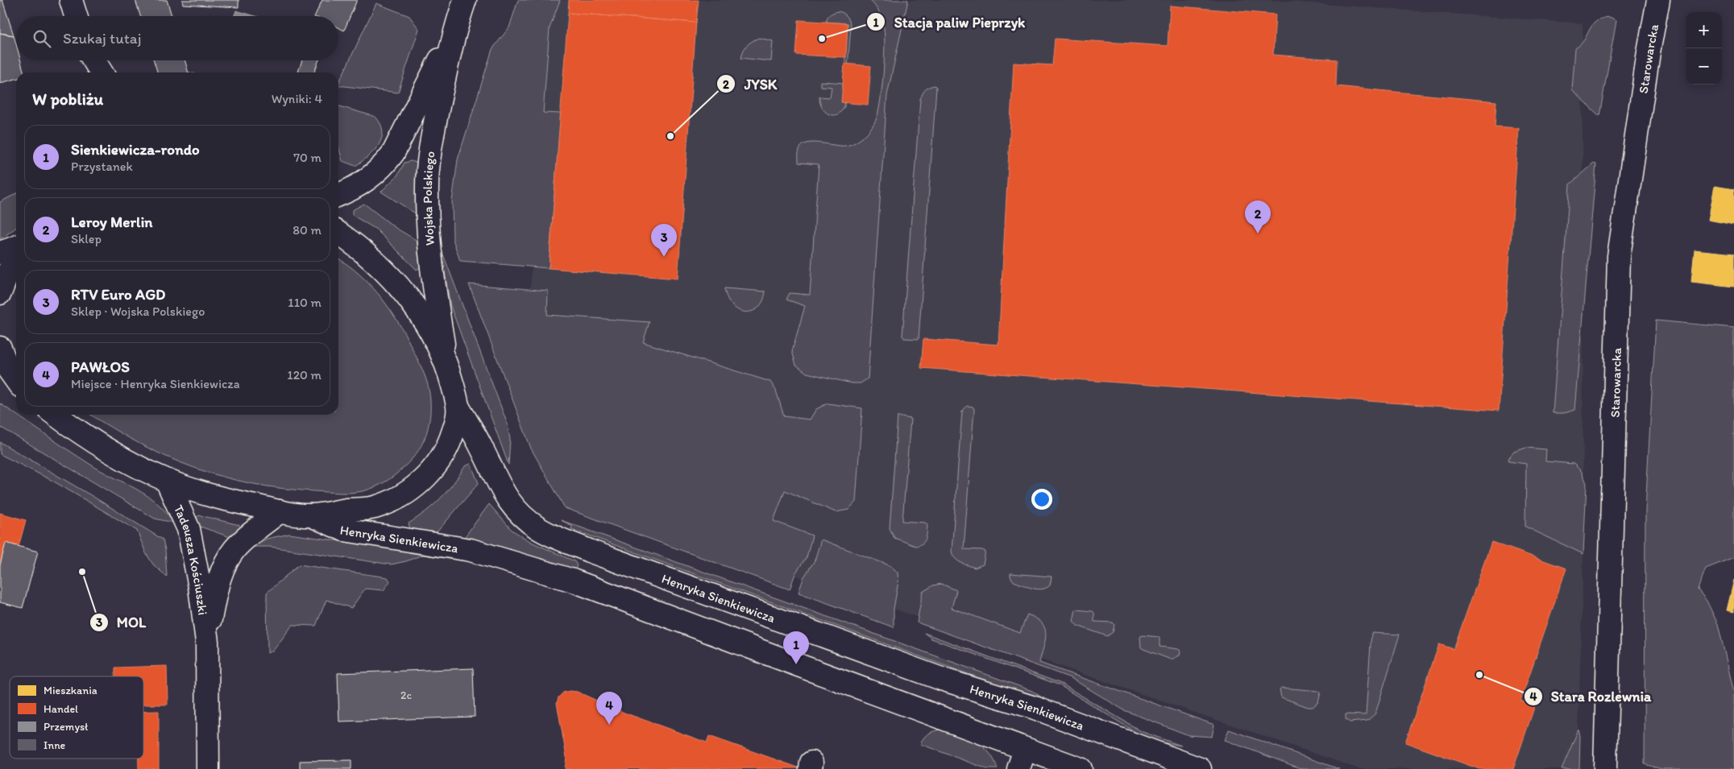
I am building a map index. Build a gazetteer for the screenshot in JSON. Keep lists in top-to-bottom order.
{
  "streets": {
    "main road": [
      "Starowarcka",
      "Wojska Polskiego",
      "Henryka Sienkiewicza",
      "Tadeusza Kościuszki"
    ]
  },
  "places": [
    "Stacja paliw Pieprzyk",
    "JYSK",
    "MOL",
    "Stara Rozlewnia"
  ],
  "house_numbers": ["2c"],
  "legend": [
    "Mieszkania",
    "Handel",
    "Przemysł",
    "Inne"
  ],
  "page": {
    "map_buttons": ["+", "−"],
    "search": "Szukaj tutaj",
    "heading": ["W pobliżu", "Wyniki: 4"],
    "list": [
      {
        "mark": "1",
        "name": "Sienkiewicza-rondo",
        "note": "Przystanek",
        "value": "70 m"
      },
      {
        "mark": "2",
        "name": "Leroy Merlin",
        "note": "Sklep",
        "value": "80 m"
      },
      {
        "mark": "3",
        "name": "RTV Euro AGD",
        "note": "Sklep · Wojska Polskiego",
        "value": "110 m"
      },
      {
        "mark": "4",
        "name": "PAWŁOS",
        "note": "Miejsce · Henryka Sienkiewicza",
        "value": "120 m"
      }
    ],
    "pins": [
      "2",
      "3",
      "1",
      "4"
    ]
  }
}
